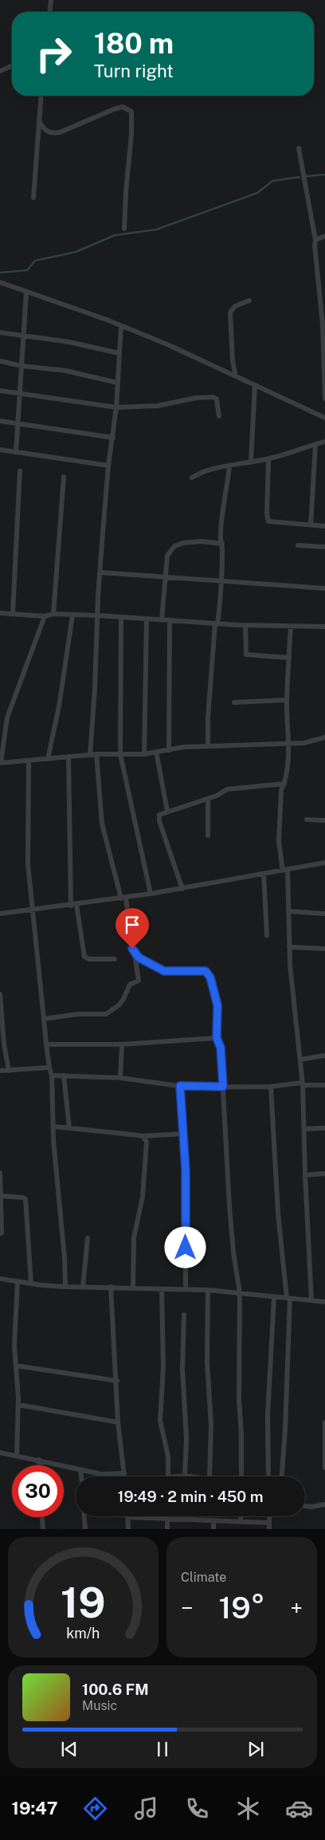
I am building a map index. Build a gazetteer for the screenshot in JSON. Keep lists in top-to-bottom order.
{
  "page": {
    "turn": ["180 m", "Turn right"],
    "limit": "30",
    "trip": "19:49 · 2 min · 450 m",
    "tile": "Climate",
    "heat": ["−", "19°", "+"],
    "song": ["100.6 FM", "Music"],
    "tabs": "19:47",
    "gauge": ["19", "km/h"]
  }
}
